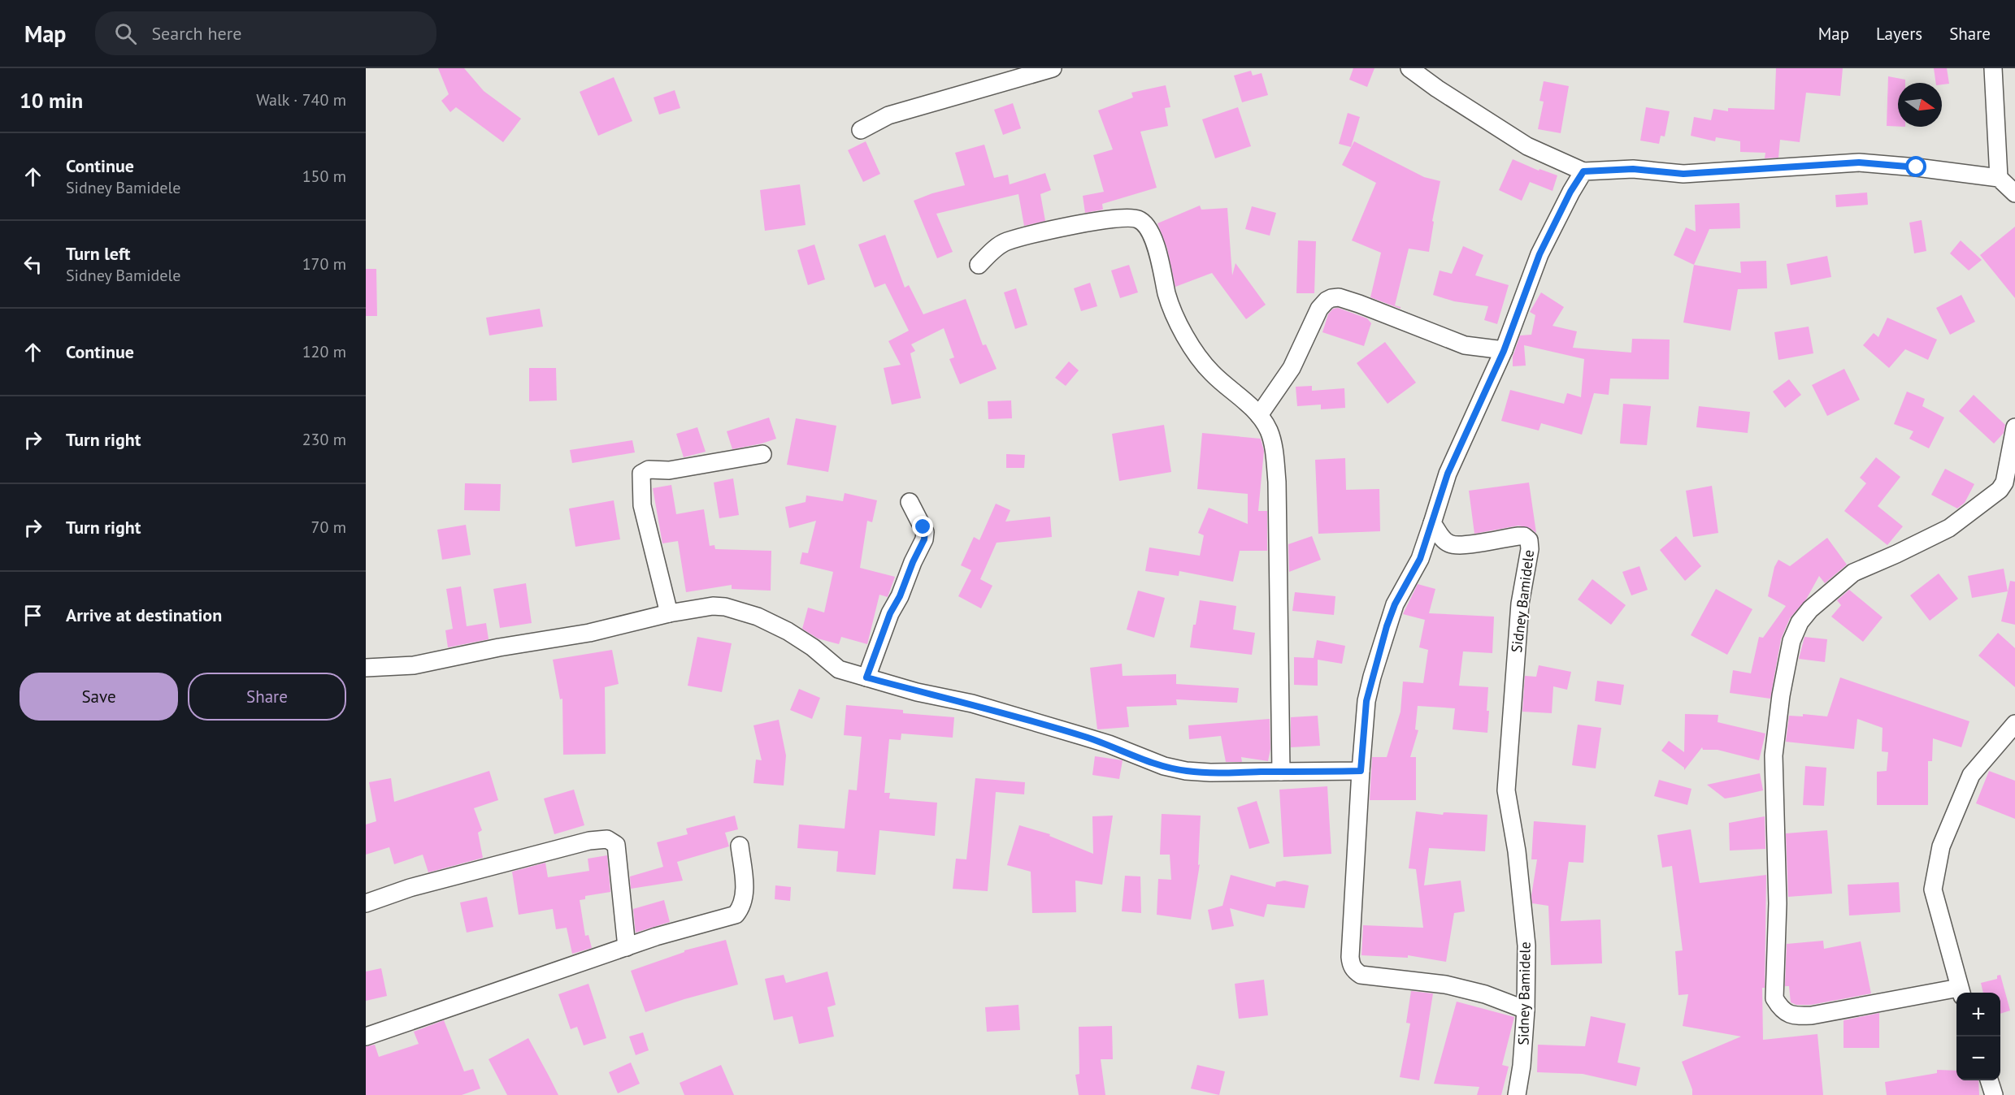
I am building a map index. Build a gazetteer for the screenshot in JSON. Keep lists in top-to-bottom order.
{
  "streets": {
    "street": ["Sidney Bamidele"]
  },
  "north": "right",
  "page": {
    "header": "Map",
    "search": "Search here",
    "nav": ["Map", "Layers", "Share"],
    "heading": ["10 min", "Walk · 740 m"],
    "list": [
      ["Continue", "Sidney Bamidele", "150 m"],
      ["Turn left", "Sidney Bamidele", "170 m"],
      ["Continue", "120 m"],
      ["Turn right", "230 m"],
      ["Turn right", "70 m"],
      "Arrive at destination"
    ],
    "buttons": ["Save", "Share"],
    "map_buttons": ["+", "−"]
  }
}
